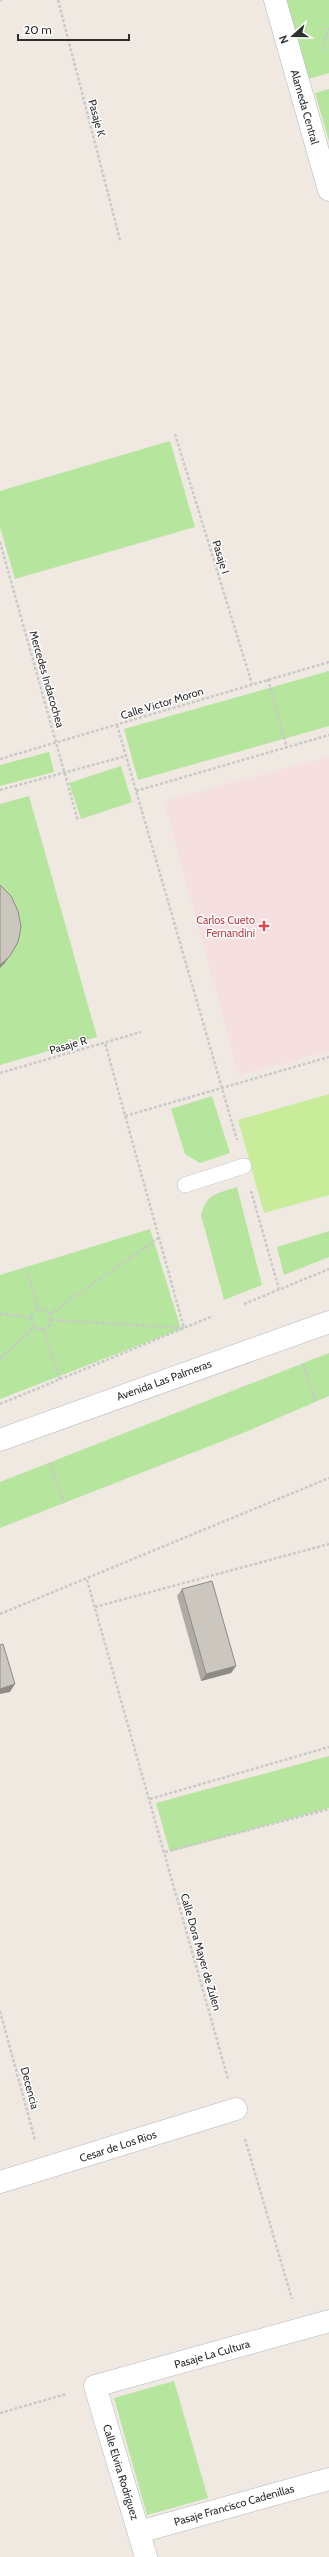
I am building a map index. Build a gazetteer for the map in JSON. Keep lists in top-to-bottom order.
{
  "streets": {
    "street": [
      "Alameda Central",
      "Avenida Las Palmeras",
      "Cesar de Los Rios",
      "Pasaje La Cultura",
      "Calle Elvira Rodríguez",
      "Pasaje Francisco Cadenillas"
    ],
    "path": [
      "Pasaje K",
      "Pasaje I",
      "Mercedes Indacochea",
      "Calle Victor Moron",
      "Pasaje R",
      "Calle Dora Mayer de Zulen",
      "Decencia"
    ]
  },
  "crossings": [
    ["Pasaje I", "Calle Victor Moron"],
    ["Mercedes Indacochea", "Calle Victor Moron"],
    ["Calle Dora Mayer de Zulen", "Cesar de Los Rios"],
    ["Calle Dora Mayer de Zulen", "Pasaje La Cultura"],
    ["Decencia", "Cesar de Los Rios"],
    ["Pasaje La Cultura", "Calle Elvira Rodríguez"],
    ["Calle Elvira Rodríguez", "Pasaje Francisco Cadenillas"]
  ],
  "places": {
    "health": ["Carlos Cueto Fernandini"]
  },
  "scale_bar": "20 m",
  "north": "left"
}
